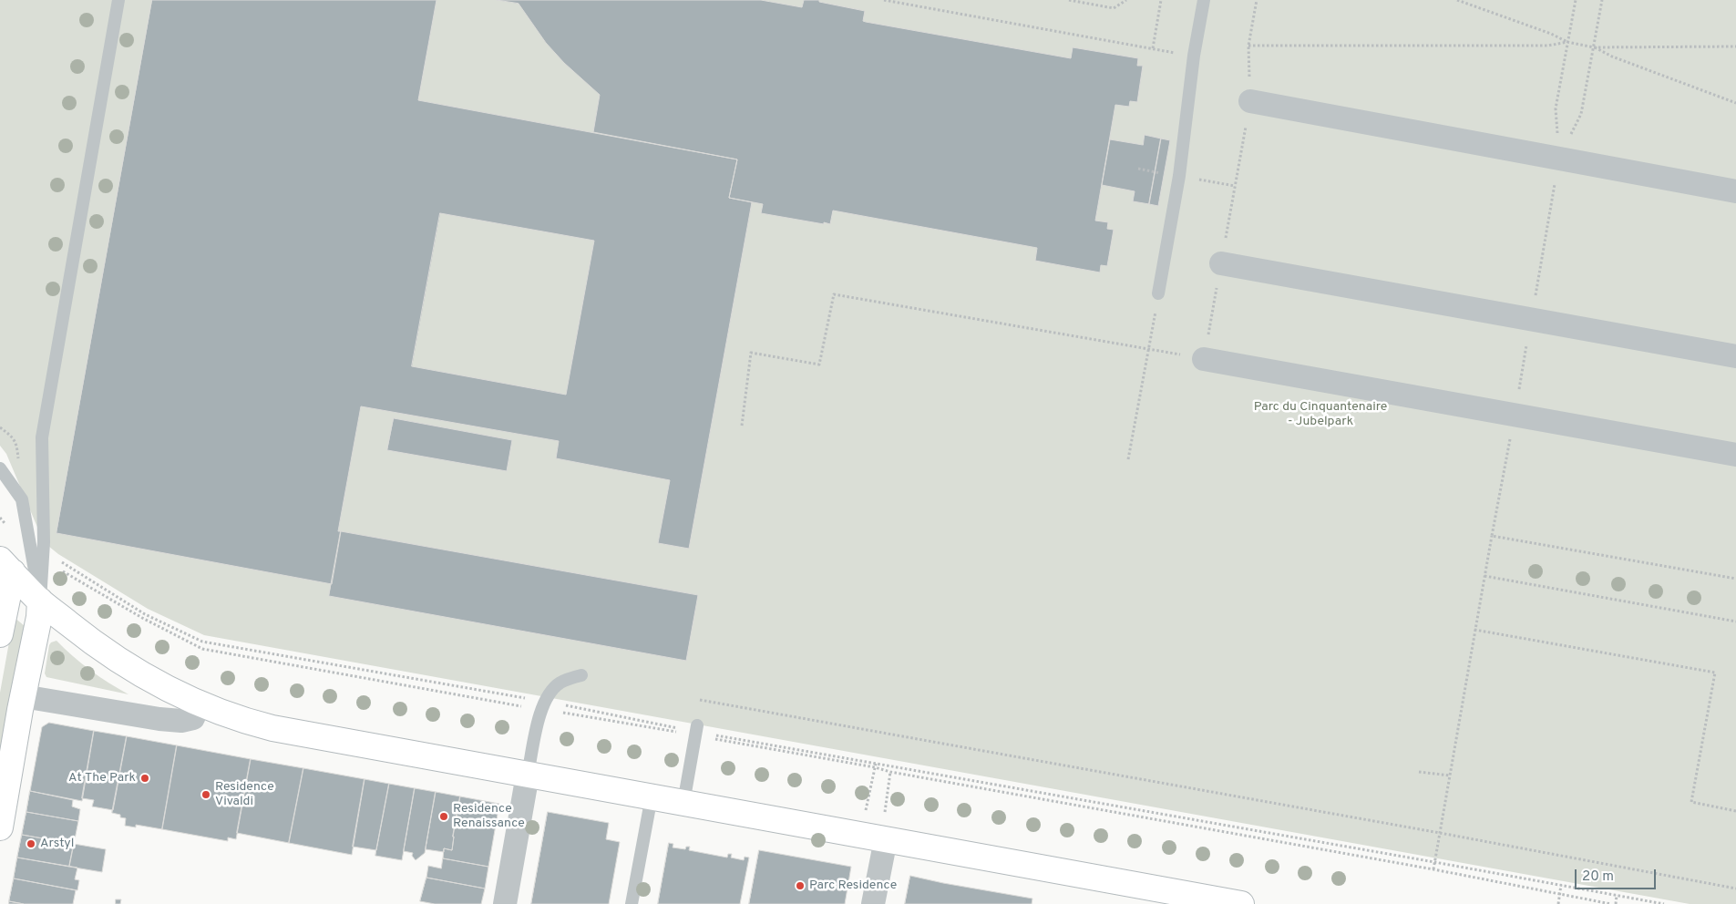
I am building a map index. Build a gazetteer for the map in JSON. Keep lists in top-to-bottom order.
{
  "parks": ["Parc du Cinquantenaire - Jubelpark"],
  "places": [
    "At The Park",
    "Residence Vivaldi",
    "Residence Renaissance",
    "Arstyl",
    "Parc Residence"
  ],
  "scale_bar": "20 m"
}
